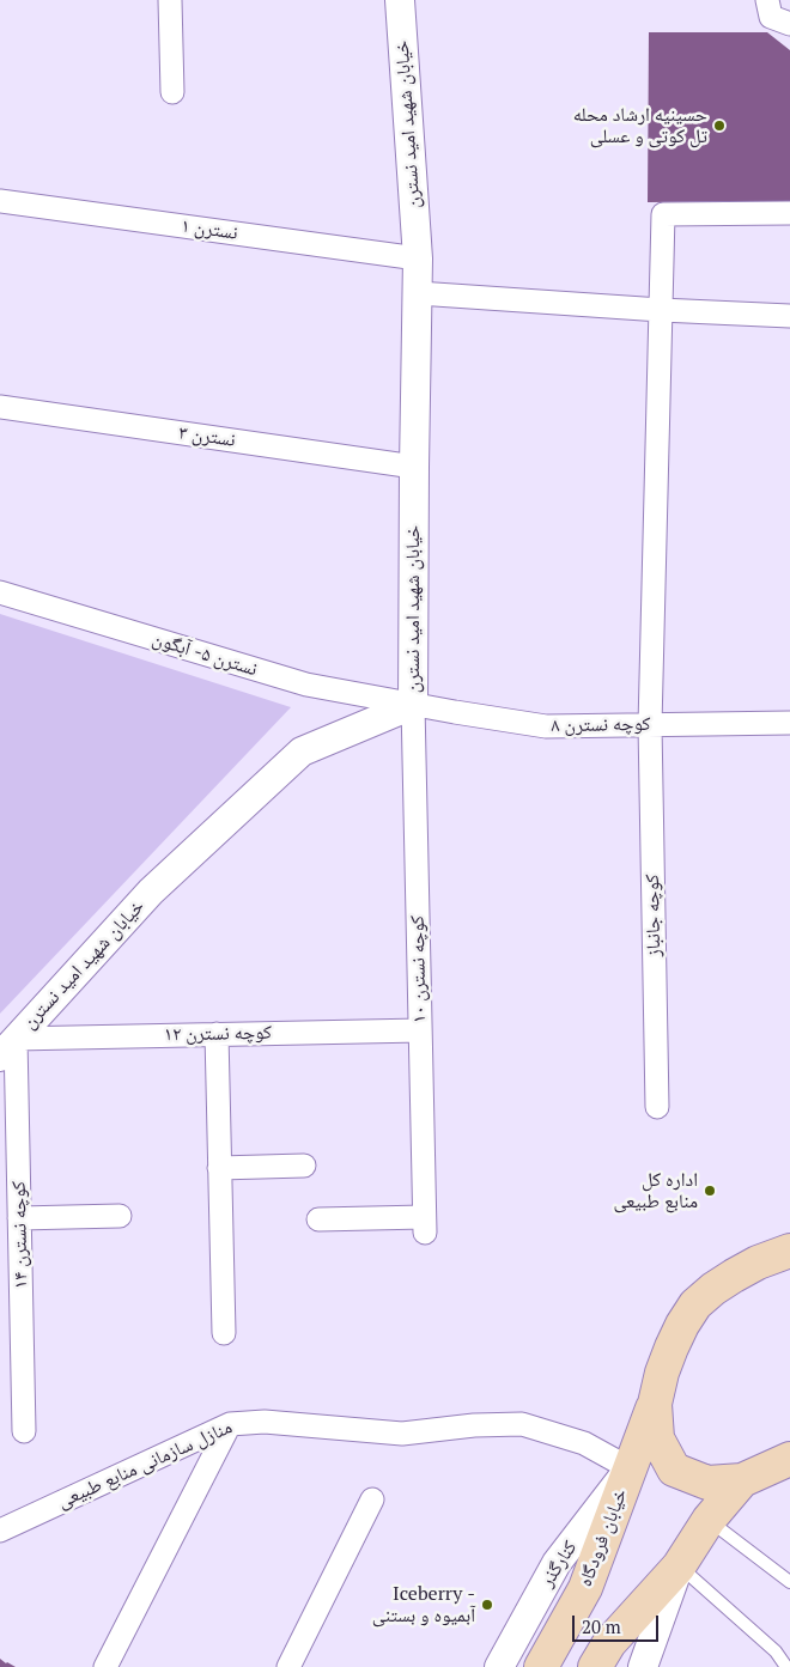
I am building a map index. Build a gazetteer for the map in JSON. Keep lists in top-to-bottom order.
{
  "streets": {
    "main road": ["خیابان فرودگاه"],
    "street": [
      "خیابان شهید امید نسترن",
      "نسترن ۱",
      "نسترن ۳",
      "نسترن ۵- آبگون",
      "کوچه نسترن ۸",
      "کوچه جانباز",
      "کوچه نسترن ۱۰",
      "کوچه نسترن ۱۲",
      "کوچه نسترن ۱۴",
      "منازل سازمانی منابع طبیعی",
      "کنارگذر"
    ]
  },
  "crossings": [
    ["خیابان شهید امید نسترن", "نسترن ۱"],
    ["خیابان شهید امید نسترن", "نسترن ۳"],
    ["خیابان شهید امید نسترن", "نسترن ۵- آبگون"],
    ["خیابان شهید امید نسترن", "کوچه نسترن ۸"],
    ["خیابان شهید امید نسترن", "کوچه نسترن ۱۰"],
    ["خیابان شهید امید نسترن", "کوچه نسترن ۱۲"],
    ["خیابان شهید امید نسترن", "کوچه نسترن ۱۴"],
    ["نسترن ۵- آبگون", "کوچه نسترن ۸"],
    ["نسترن ۵- آبگون", "کوچه نسترن ۱۰"],
    ["کوچه نسترن ۸", "کوچه جانباز"],
    ["کوچه نسترن ۸", "کوچه نسترن ۱۰"],
    ["کوچه نسترن ۱۰", "کوچه نسترن ۱۲"],
    ["کوچه نسترن ۱۲", "کوچه نسترن ۱۴"],
    ["منازل سازمانی منابع طبیعی", "خیابان فرودگاه"],
    ["منازل سازمانی منابع طبیعی", "کنارگذر"],
    ["خیابان فرودگاه", "کنارگذر"]
  ],
  "places": ["حسینیه ارشاد محله تل کوتی و عسلی", "اداره کل منابع طبیعی", "Iceberry - آبمیوه و بستنی"],
  "scale_bar": "20 m"
}
